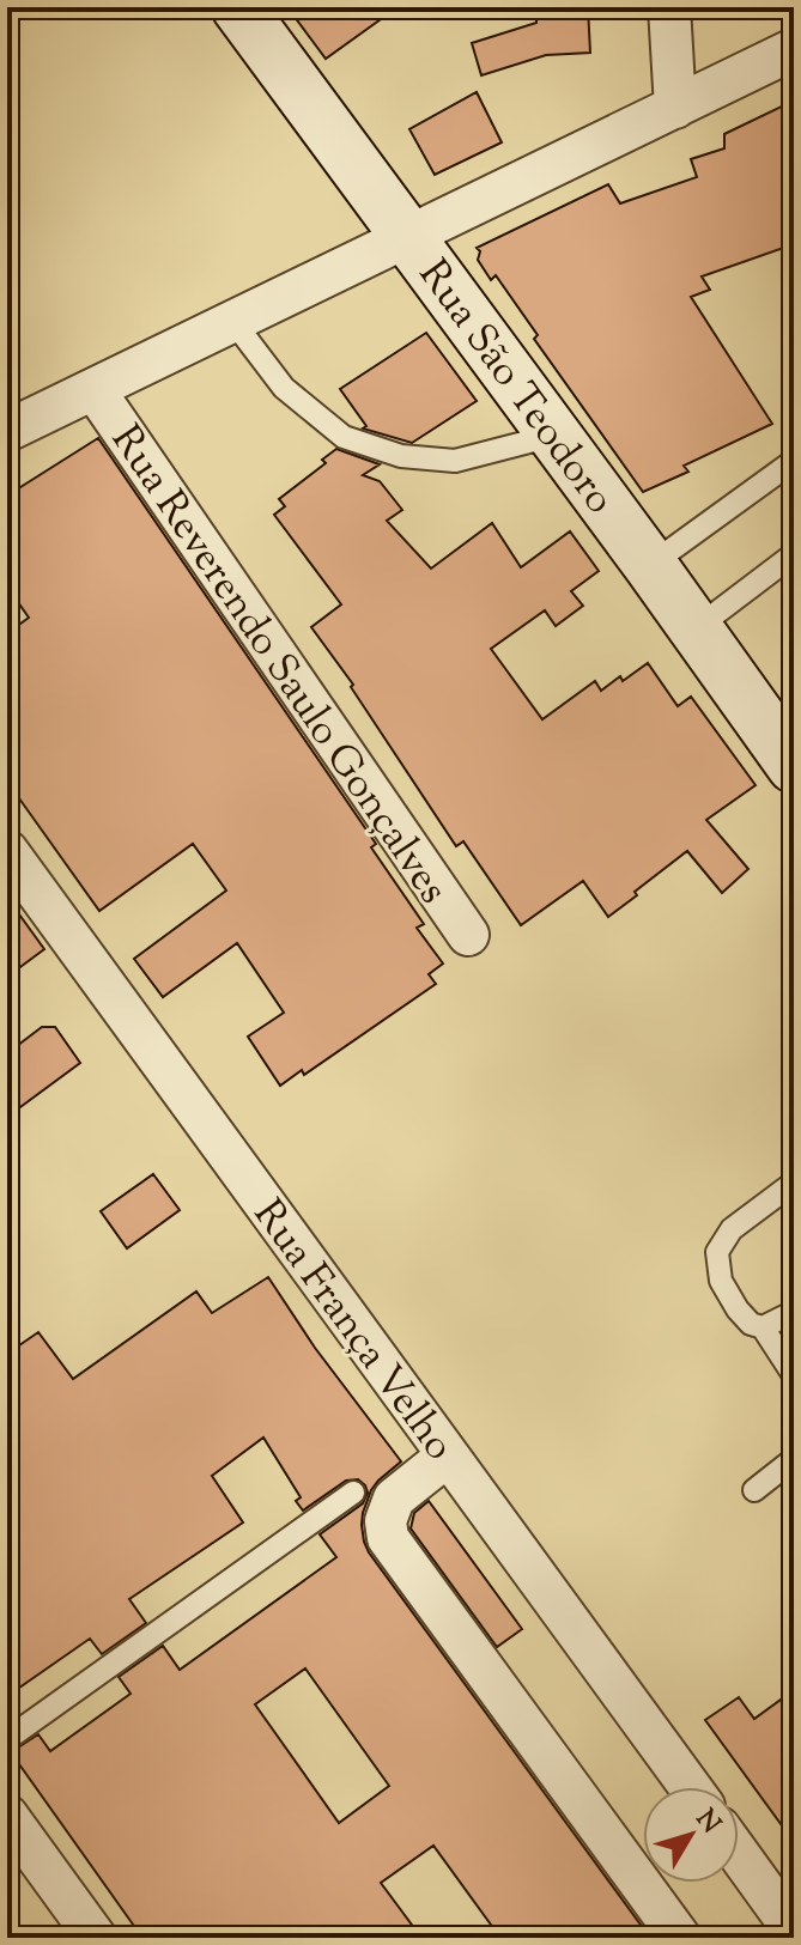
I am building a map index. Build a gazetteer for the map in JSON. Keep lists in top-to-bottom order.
{
  "streets": {
    "main road": ["Rua São Teodoro"],
    "street": ["Rua Reverendo Saulo Gonçalves", "Rua França Velho"]
  },
  "north": "top right"
}
